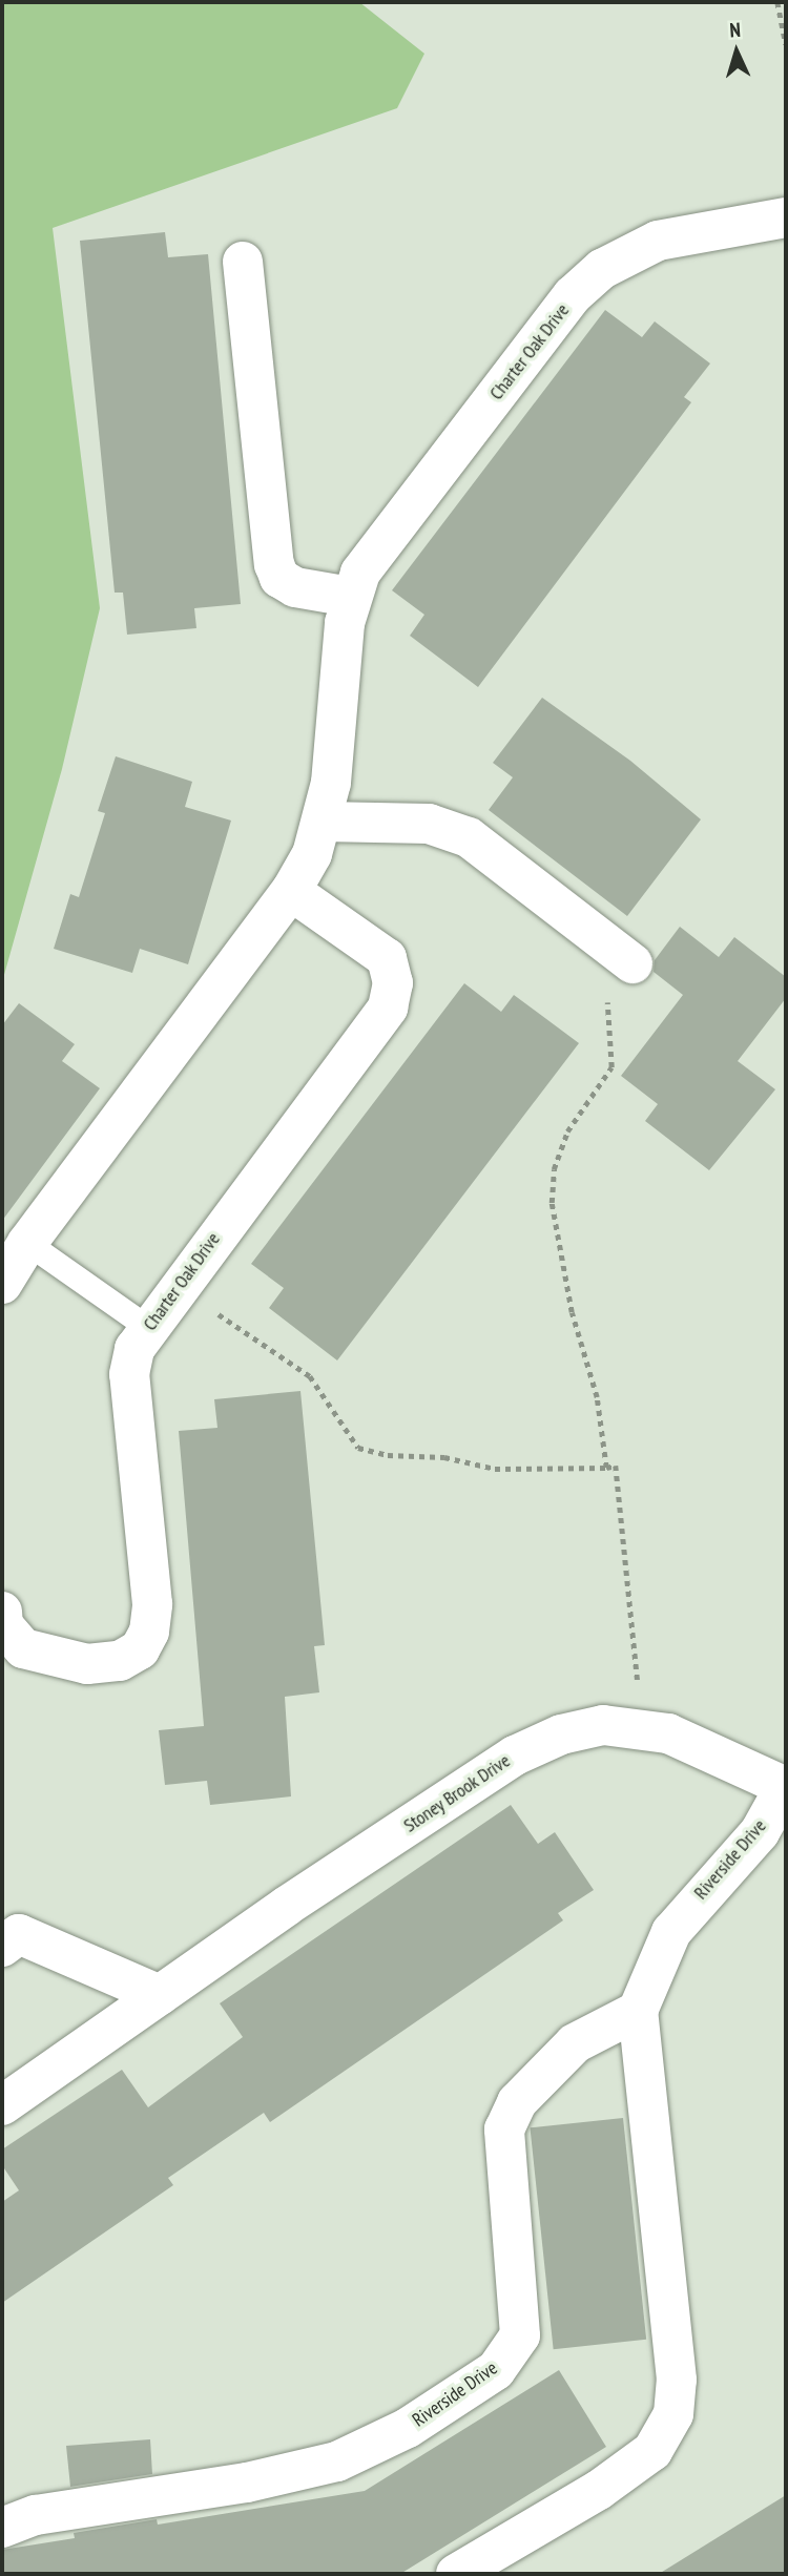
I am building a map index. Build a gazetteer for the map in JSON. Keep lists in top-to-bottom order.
{
  "streets": {
    "street": ["Charter Oak Drive", "Stoney Brook Drive", "Riverside Drive"]
  },
  "crossings": [
    ["Stoney Brook Drive", "Riverside Drive"]
  ],
  "north": "top"
}
